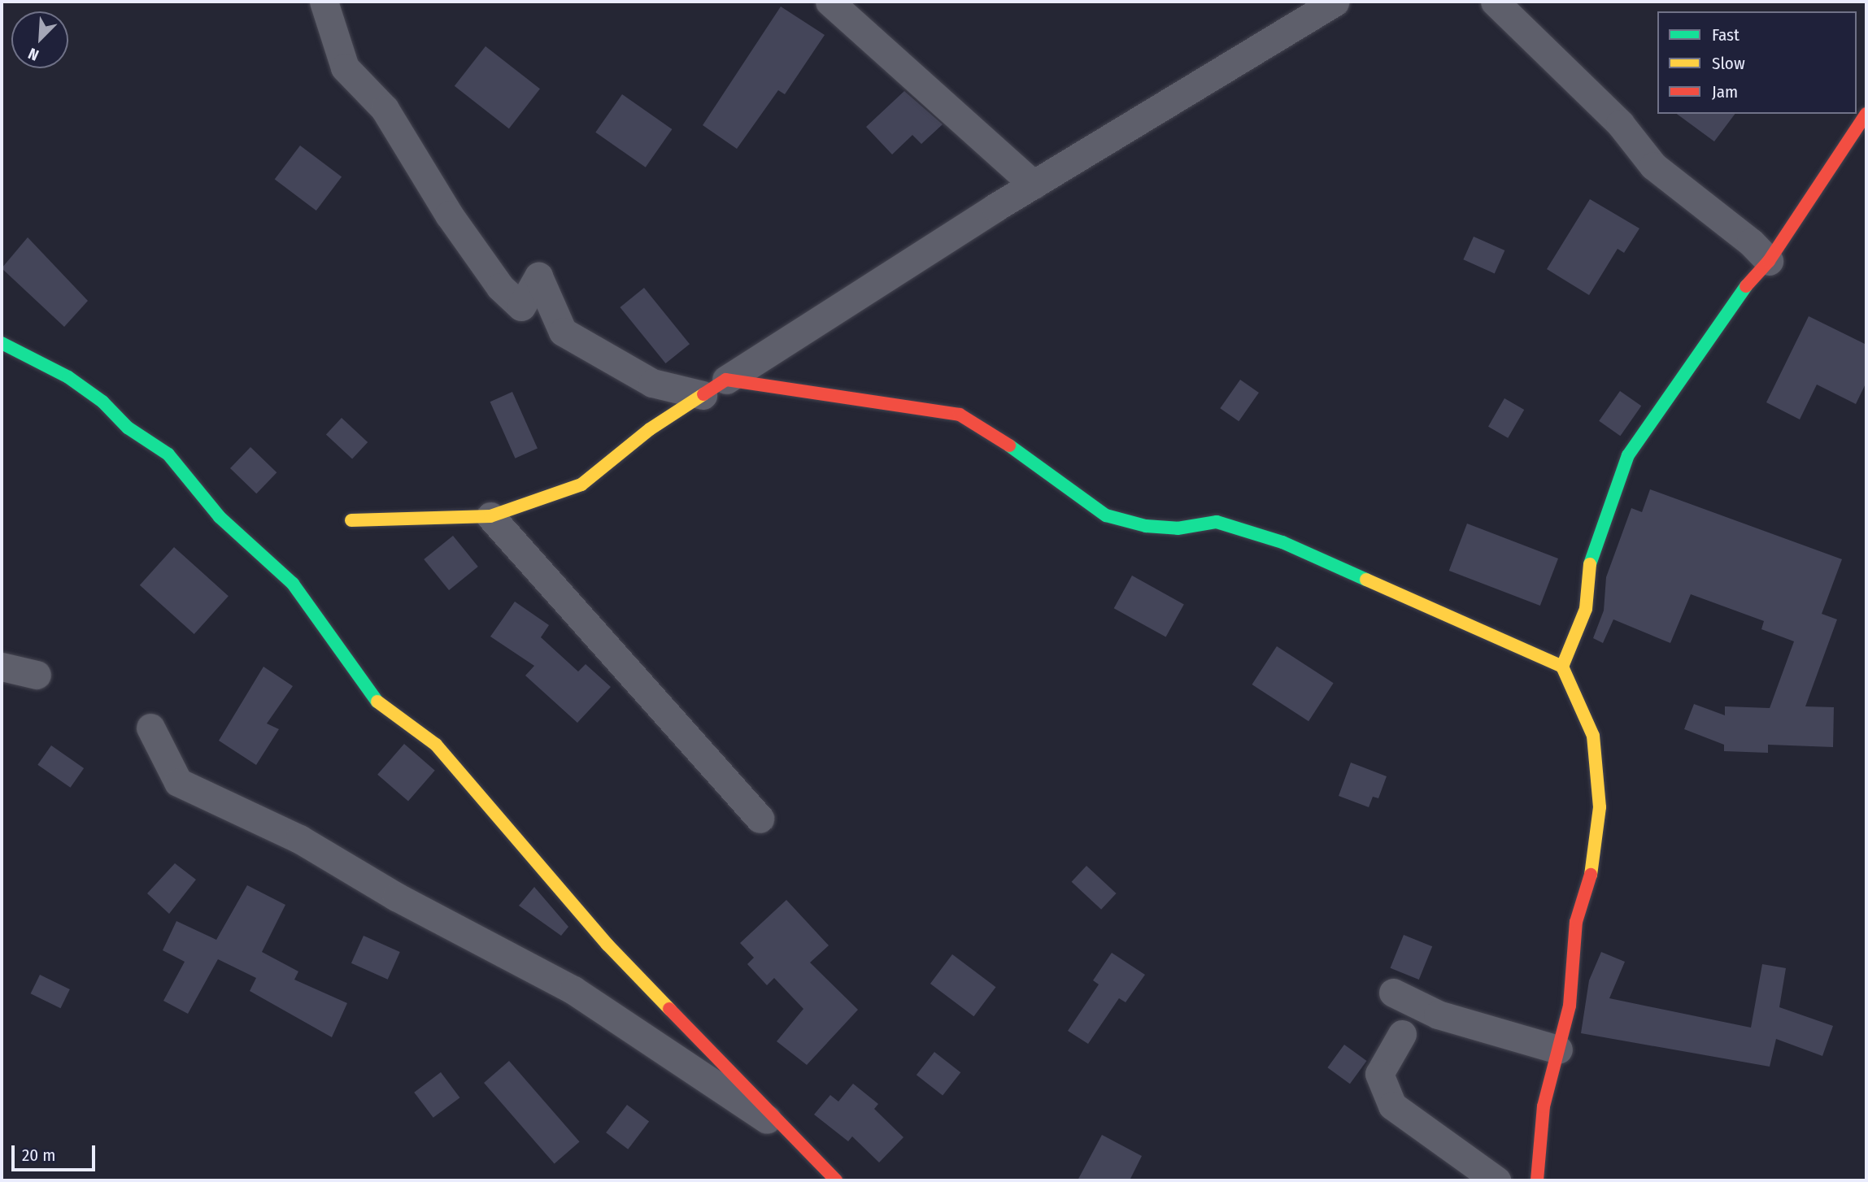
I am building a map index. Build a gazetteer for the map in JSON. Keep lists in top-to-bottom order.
{
  "legend": ["Fast", "Slow", "Jam"],
  "scale_bar": "20 m",
  "north": "bottom left"
}
